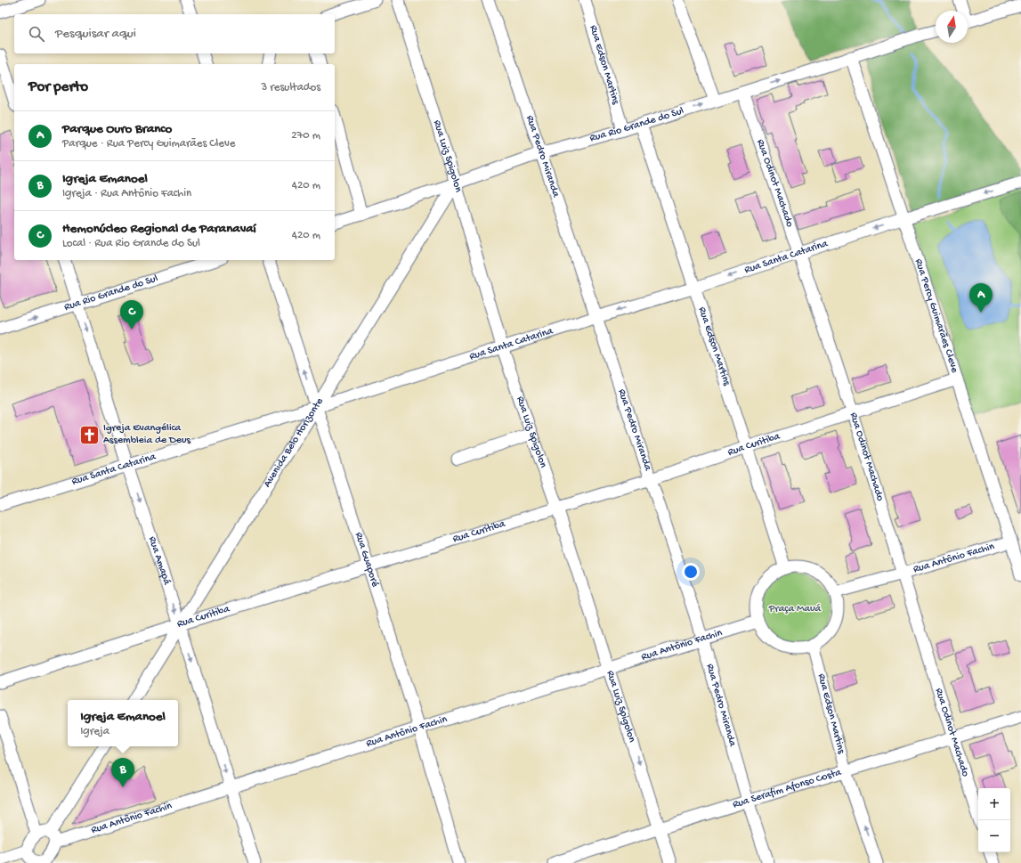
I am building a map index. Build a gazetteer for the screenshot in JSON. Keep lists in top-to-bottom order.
{
  "streets": {
    "street": [
      "Rua Edson Martins",
      "Rua Rio Grande do Sul",
      "Rua Pedro Miranda",
      "Rua Luiz Spigolon",
      "Rua Odinot Machado",
      "Rua Santa Catarina",
      "Rua Percy Guimarães Cleve",
      "Avenida Belo Horizonte",
      "Rua Curitiba",
      "Rua Antônio Fachin",
      "Rua Guaporé",
      "Rua Amapá",
      "Rua Serafim Afonso Costa"
    ]
  },
  "crossings": [
    ["Rua Edson Martins", "Rua Rio Grande do Sul"],
    ["Rua Edson Martins", "Rua Santa Catarina"],
    ["Rua Edson Martins", "Rua Curitiba"],
    ["Rua Edson Martins", "Rua Antônio Fachin"],
    ["Rua Edson Martins", "Rua Serafim Afonso Costa"],
    ["Rua Rio Grande do Sul", "Rua Pedro Miranda"],
    ["Rua Rio Grande do Sul", "Rua Luiz Spigolon"],
    ["Rua Rio Grande do Sul", "Rua Odinot Machado"],
    ["Rua Rio Grande do Sul", "Rua Percy Guimarães Cleve"],
    ["Rua Rio Grande do Sul", "Avenida Belo Horizonte"],
    ["Rua Rio Grande do Sul", "Rua Amapá"],
    ["Rua Pedro Miranda", "Rua Santa Catarina"],
    ["Rua Pedro Miranda", "Rua Curitiba"],
    ["Rua Pedro Miranda", "Rua Antônio Fachin"],
    ["Rua Pedro Miranda", "Rua Serafim Afonso Costa"],
    ["Rua Luiz Spigolon", "Rua Santa Catarina"],
    ["Rua Luiz Spigolon", "Avenida Belo Horizonte"],
    ["Rua Luiz Spigolon", "Rua Curitiba"],
    ["Rua Luiz Spigolon", "Rua Antônio Fachin"],
    ["Rua Luiz Spigolon", "Rua Serafim Afonso Costa"],
    ["Rua Odinot Machado", "Rua Santa Catarina"],
    ["Rua Odinot Machado", "Rua Curitiba"],
    ["Rua Odinot Machado", "Rua Antônio Fachin"],
    ["Rua Odinot Machado", "Rua Serafim Afonso Costa"],
    ["Rua Santa Catarina", "Rua Percy Guimarães Cleve"],
    ["Rua Santa Catarina", "Avenida Belo Horizonte"],
    ["Rua Santa Catarina", "Rua Guaporé"],
    ["Rua Santa Catarina", "Rua Amapá"],
    ["Rua Percy Guimarães Cleve", "Rua Curitiba"],
    ["Rua Percy Guimarães Cleve", "Rua Antônio Fachin"],
    ["Avenida Belo Horizonte", "Rua Curitiba"],
    ["Avenida Belo Horizonte", "Rua Guaporé"],
    ["Avenida Belo Horizonte", "Rua Amapá"],
    ["Rua Curitiba", "Rua Guaporé"],
    ["Rua Curitiba", "Rua Amapá"],
    ["Rua Antônio Fachin", "Rua Guaporé"],
    ["Rua Antônio Fachin", "Rua Amapá"]
  ],
  "one_way": ["Rua Santa Catarina", "Rua Amapá"],
  "parks": ["Praça Mauá"],
  "places": {
    "church": ["Igreja Evangélica Assembleia de Deus"]
  },
  "north": "top",
  "page": {
    "search": "Pesquisar aqui",
    "heading": ["Por perto", "3 resultados"],
    "list": [
      {
        "mark": "A",
        "name": "Parque Ouro Branco",
        "note": "Parque · Rua Percy Guimarães Cleve",
        "value": "270 m"
      },
      {
        "mark": "B",
        "name": "Igreja Emanoel",
        "note": "Igreja · Rua Antônio Fachin",
        "value": "420 m"
      },
      {
        "mark": "C",
        "name": "Hemonúcleo Regional de Paranavaí",
        "note": "Local · Rua Rio Grande do Sul",
        "value": "420 m"
      }
    ],
    "pins": ["A", "C", "B"],
    "popup": ["Igreja Emanoel", "Igreja"],
    "map_buttons": ["+", "−"]
  }
}
